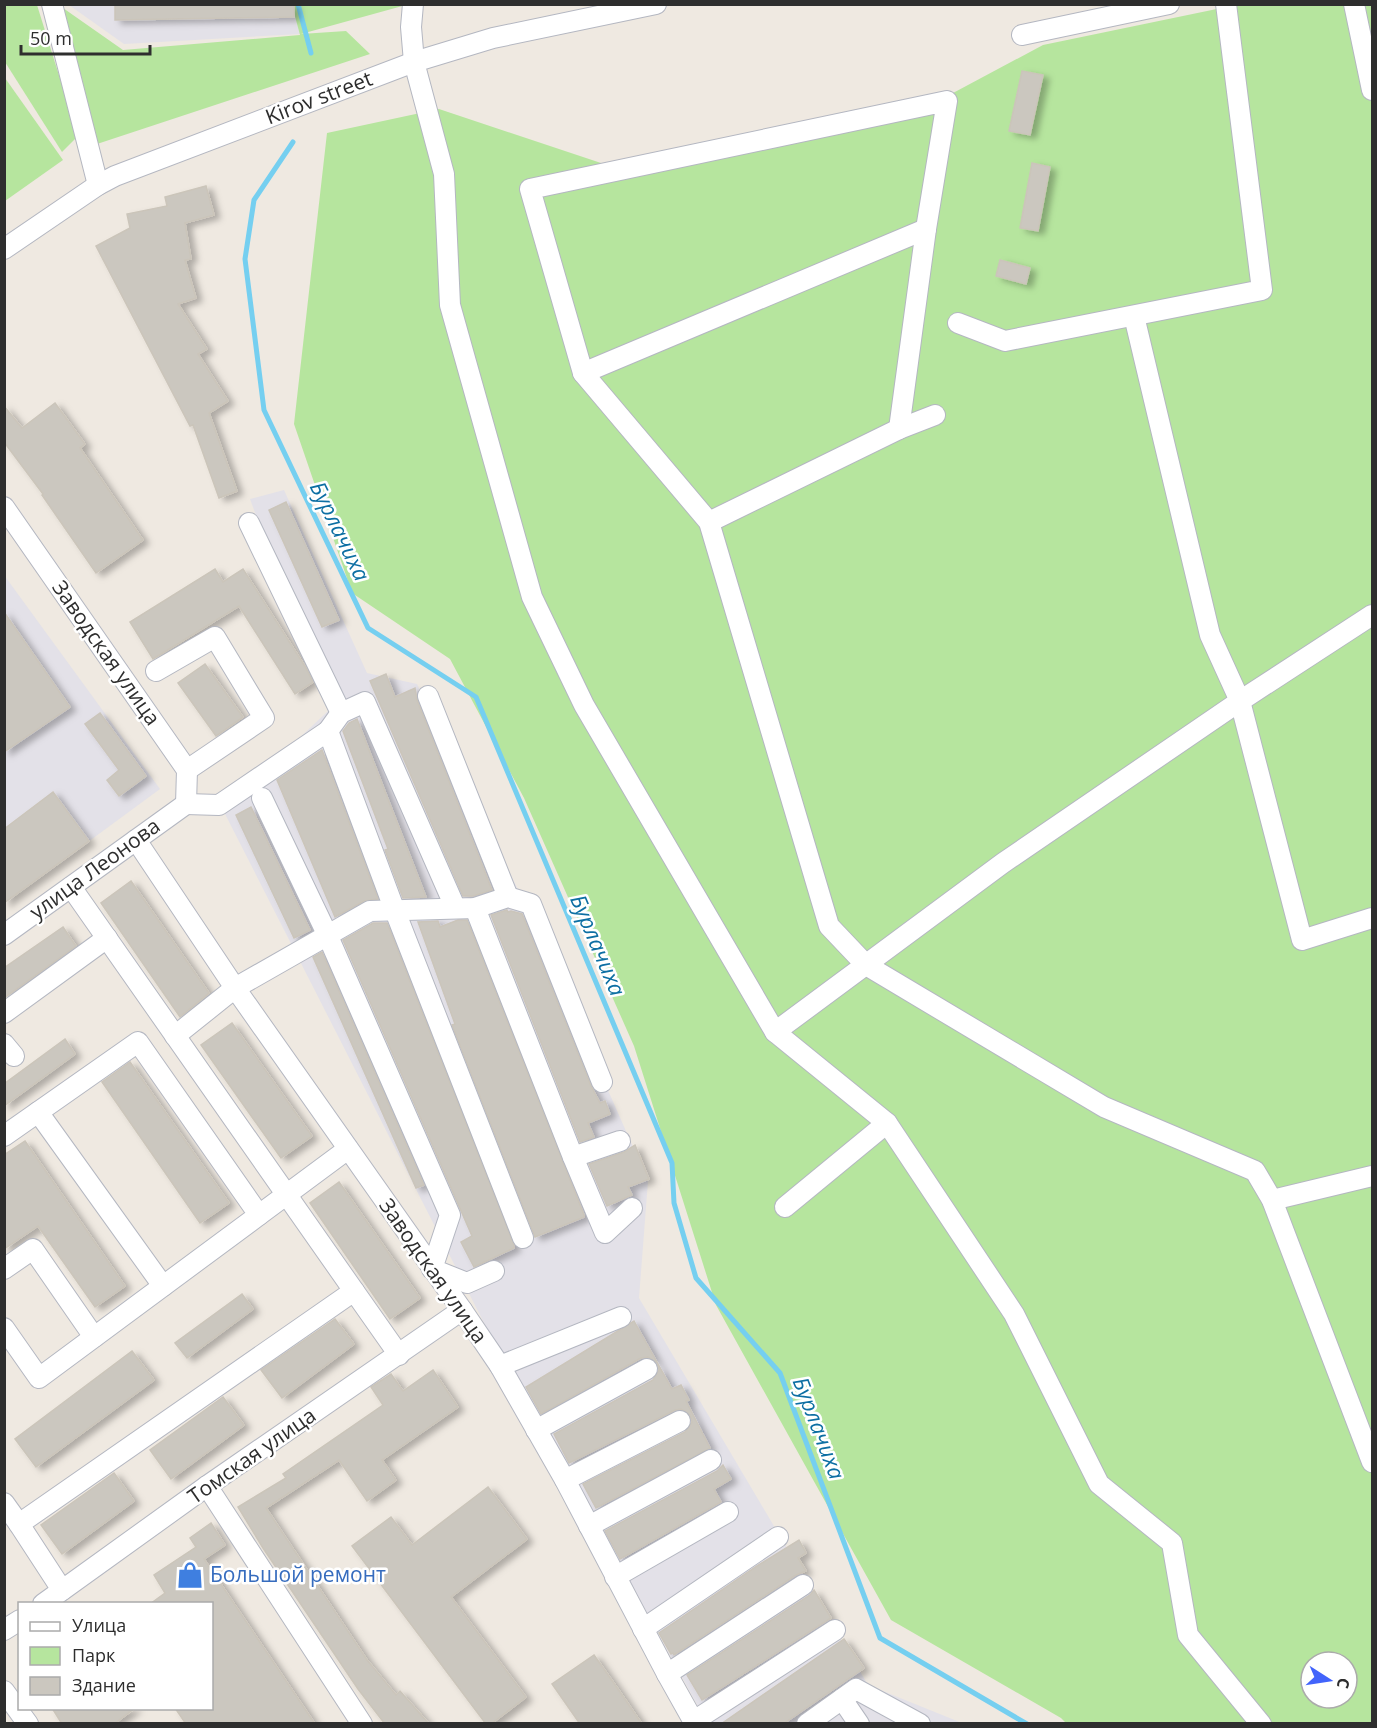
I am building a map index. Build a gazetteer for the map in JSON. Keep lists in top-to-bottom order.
{
  "streets": {
    "street": [
      "Kirov street",
      "Заводская улица",
      "улица Леонова",
      "Томская улица"
    ]
  },
  "crossings": [
    ["Заводская улица", "улица Леонова"],
    ["Заводская улица", "Томская улица"]
  ],
  "water": ["Бурлачиха"],
  "places": {
    "shop": ["Большой ремонт"]
  },
  "legend": ["Улица", "Парк", "Здание"],
  "scale_bar": "50 m",
  "north": "right"
}
